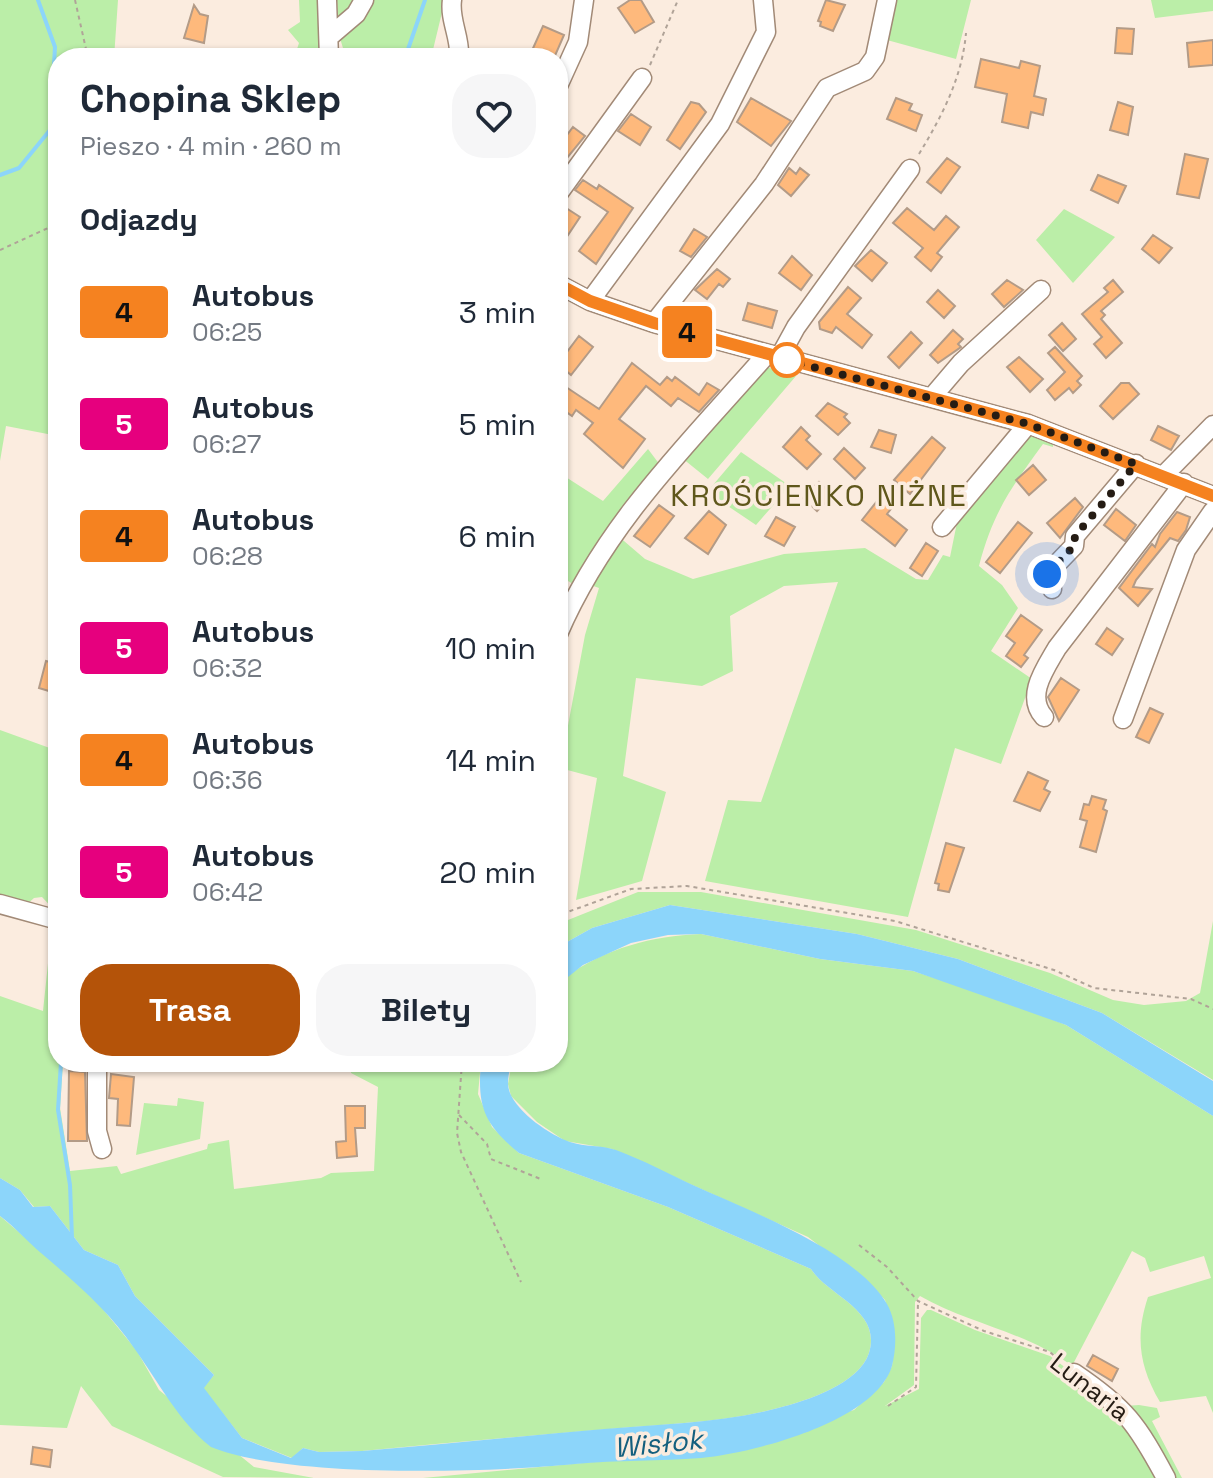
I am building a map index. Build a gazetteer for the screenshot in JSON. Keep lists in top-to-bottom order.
{
  "streets": {
    "street": ["Lunaria"]
  },
  "districts": ["KROŚCIENKO NIŻNE"],
  "water": ["Wisłok"],
  "lines": ["bus line 4"],
  "page": {
    "on_map": "4",
    "heading": [
      ["Chopina Sklep", "Pieszo · 4 min · 260 m"],
      "Odjazdy"
    ],
    "list": [
      {
        "mark": "4",
        "name": "Autobus",
        "note": "06:25",
        "value": "3 min"
      },
      {
        "mark": "5",
        "name": "Autobus",
        "note": "06:27",
        "value": "5 min"
      },
      {
        "mark": "4",
        "name": "Autobus",
        "note": "06:28",
        "value": "6 min"
      },
      {
        "mark": "5",
        "name": "Autobus",
        "note": "06:32",
        "value": "10 min"
      },
      {
        "mark": "4",
        "name": "Autobus",
        "note": "06:36",
        "value": "14 min"
      },
      {
        "mark": "5",
        "name": "Autobus",
        "note": "06:42",
        "value": "20 min"
      }
    ],
    "buttons": ["Trasa", "Bilety"]
  }
}
